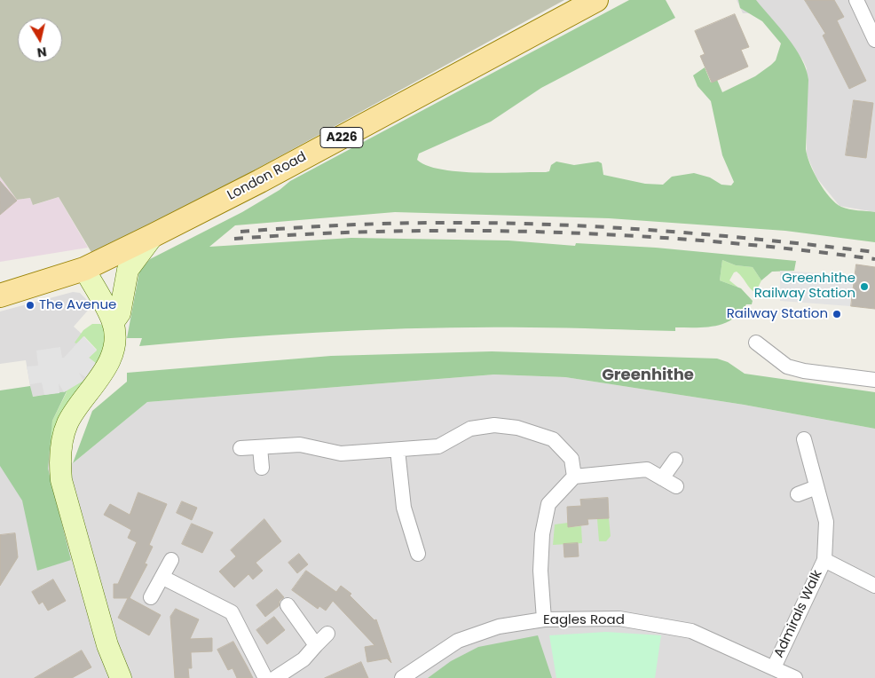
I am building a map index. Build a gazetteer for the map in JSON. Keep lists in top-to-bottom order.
{
  "streets": {
    "main road": ["A226", "London Road"],
    "street": ["Admirals Walk", "Eagles Road"]
  },
  "crossings": [
    ["Admirals Walk", "Eagles Road"]
  ],
  "districts": ["Greenhithe"],
  "places": ["Greenhithe Railway Station", "The Avenue", "Railway Station"],
  "north": "bottom"
}
